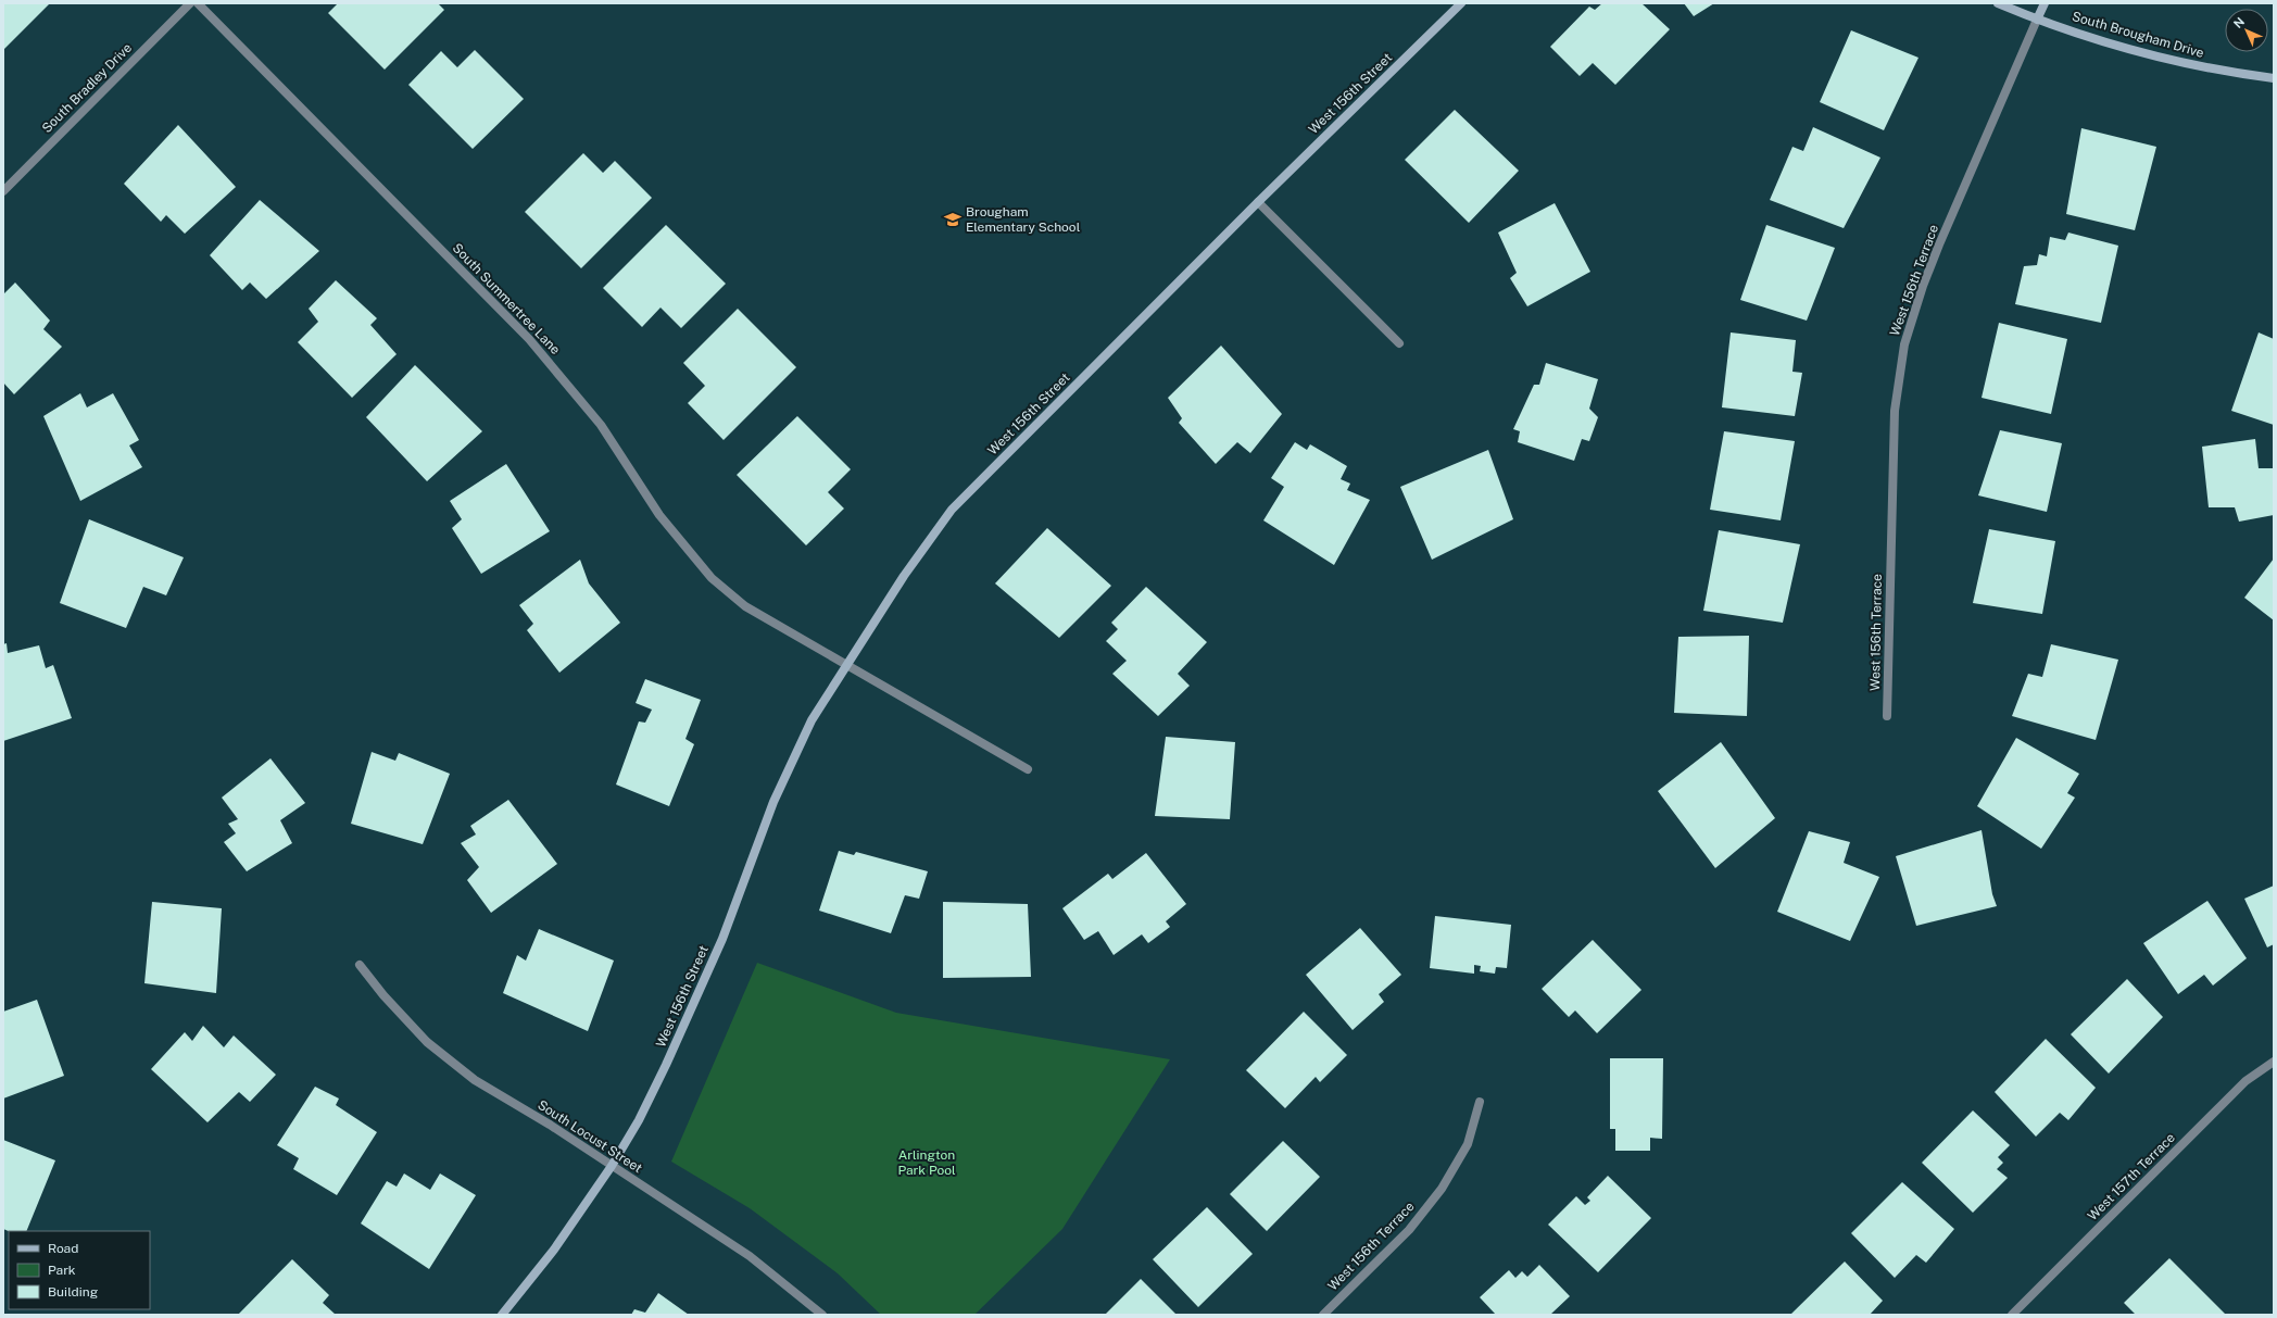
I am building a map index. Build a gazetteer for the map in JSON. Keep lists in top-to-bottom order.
{
  "streets": {
    "street": [
      "South Brougham Drive",
      "South Bradley Drive",
      "West 156th Street",
      "West 156th Terrace",
      "South Summertree Lane",
      "South Locust Street",
      "West 157th Terrace"
    ]
  },
  "crossings": [
    ["South Brougham Drive", "West 156th Terrace"],
    ["West 156th Street", "South Summertree Lane"],
    ["West 156th Street", "South Locust Street"]
  ],
  "parks": ["Arlington Park Pool"],
  "places": {
    "school or university": ["Brougham Elementary School"]
  },
  "legend": ["Road", "Park", "Building"],
  "north": "top left"
}
